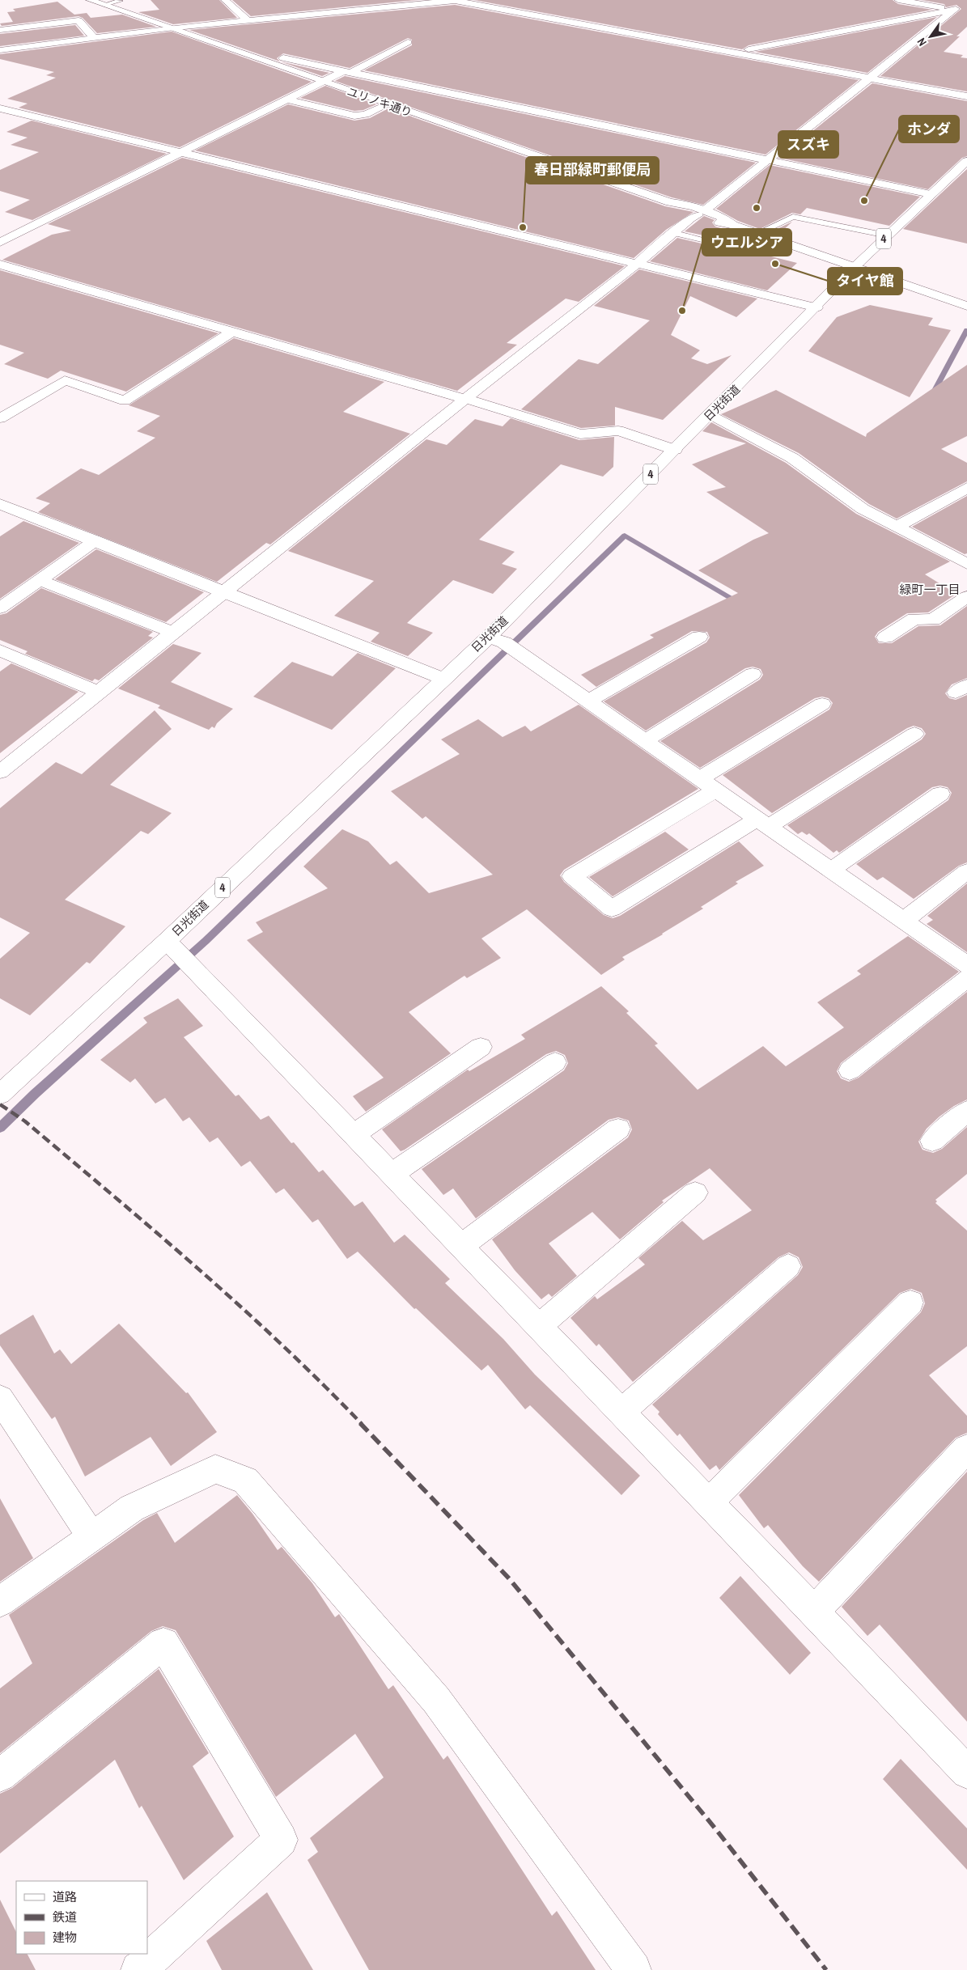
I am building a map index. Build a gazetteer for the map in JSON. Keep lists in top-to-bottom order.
{
  "streets": {
    "main road": ["ユリノキ通り", "4", "日光街道"]
  },
  "crossings": [
    ["ユリノキ通り", "日光街道"]
  ],
  "districts": ["緑町一丁目"],
  "places": [
    "ホンダ",
    "スズキ",
    "春日部緑町郵便局",
    "タイヤ館",
    "ウエルシア"
  ],
  "legend": ["道路", "鉄道", "建物"],
  "north": "bottom left"
}
